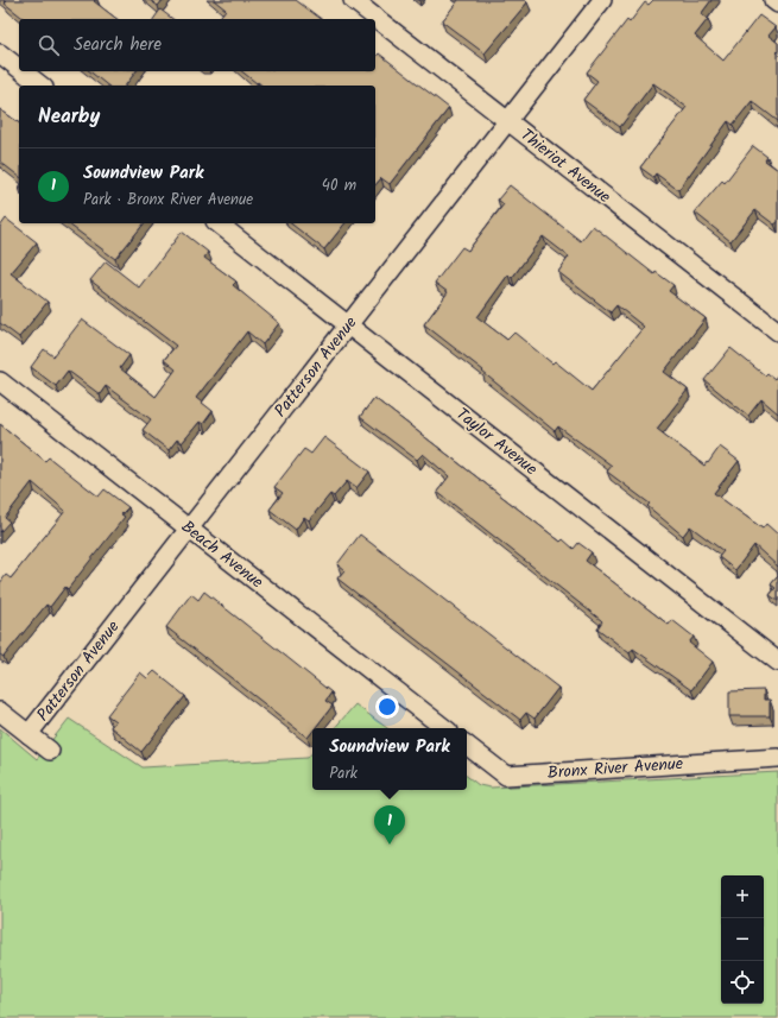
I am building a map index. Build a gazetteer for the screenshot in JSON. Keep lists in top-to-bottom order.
{
  "streets": {
    "street": [
      "Thieriot Avenue",
      "Patterson Avenue",
      "Taylor Avenue",
      "Beach Avenue",
      "Bronx River Avenue"
    ]
  },
  "crossings": [
    ["Thieriot Avenue", "Patterson Avenue"],
    ["Patterson Avenue", "Taylor Avenue"],
    ["Patterson Avenue", "Beach Avenue"]
  ],
  "page": {
    "search": "Search here",
    "heading": "Nearby",
    "list": [
      {
        "mark": "1",
        "name": "Soundview Park",
        "note": "Park · Bronx River Avenue",
        "value": "40 m"
      }
    ],
    "popup": ["Soundview Park", "Park"],
    "pins": "1",
    "map_buttons": ["+", "−"]
  }
}
